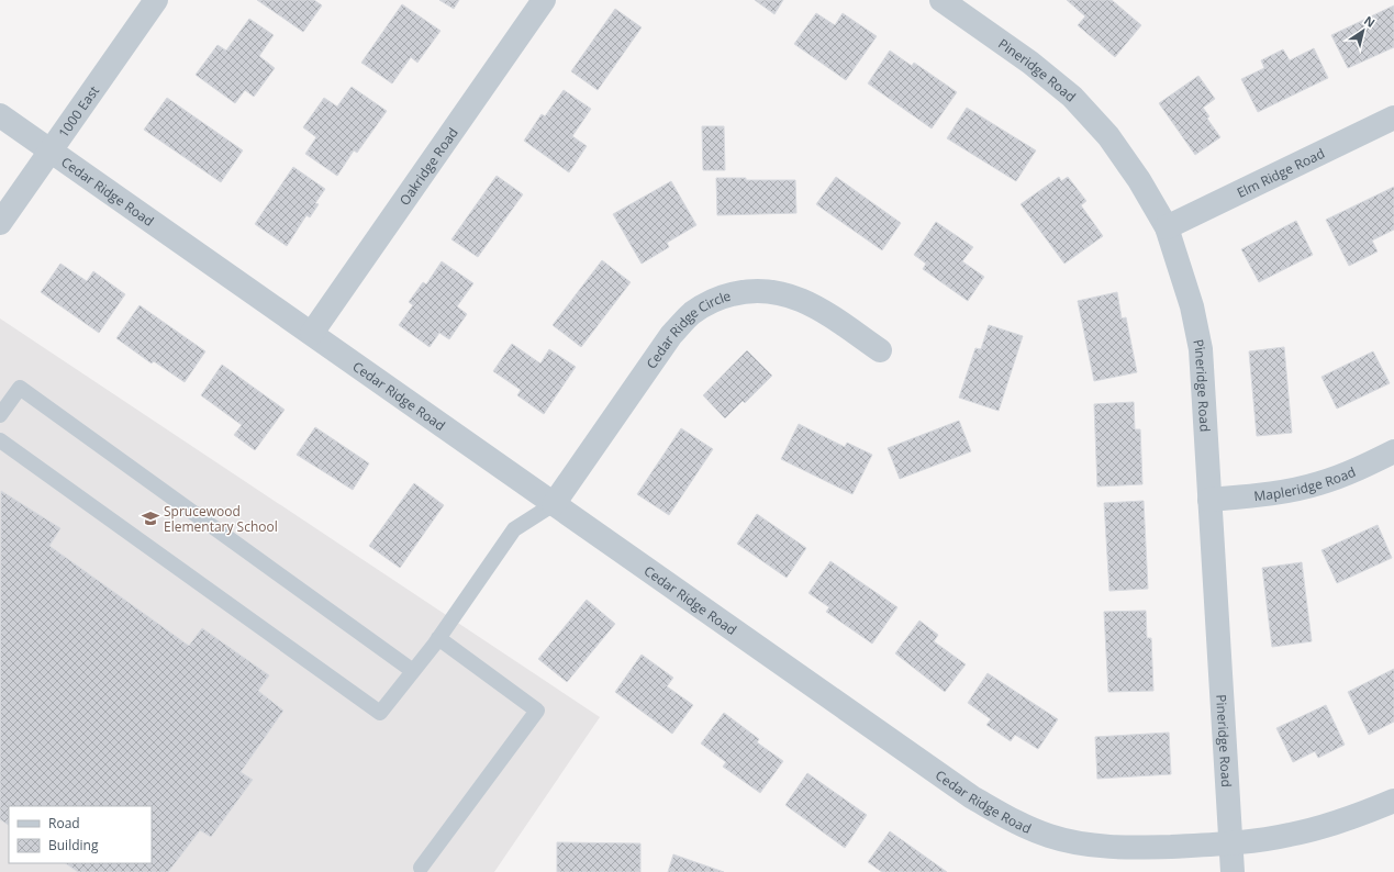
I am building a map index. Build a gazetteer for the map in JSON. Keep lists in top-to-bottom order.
{
  "streets": {
    "street": [
      "Pineridge Road",
      "1000 East",
      "Oakridge Road",
      "Elm Ridge Road",
      "Cedar Ridge Road",
      "Cedar Ridge Circle",
      "Mapleridge Road"
    ]
  },
  "crossings": [
    ["Pineridge Road", "Elm Ridge Road"],
    ["Pineridge Road", "Cedar Ridge Road"],
    ["Pineridge Road", "Mapleridge Road"],
    ["1000 East", "Cedar Ridge Road"],
    ["Oakridge Road", "Cedar Ridge Road"],
    ["Cedar Ridge Road", "Cedar Ridge Circle"]
  ],
  "places": {
    "school or university": ["Sprucewood Elementary School"]
  },
  "legend": ["Road", "Building"],
  "north": "top right"
}
